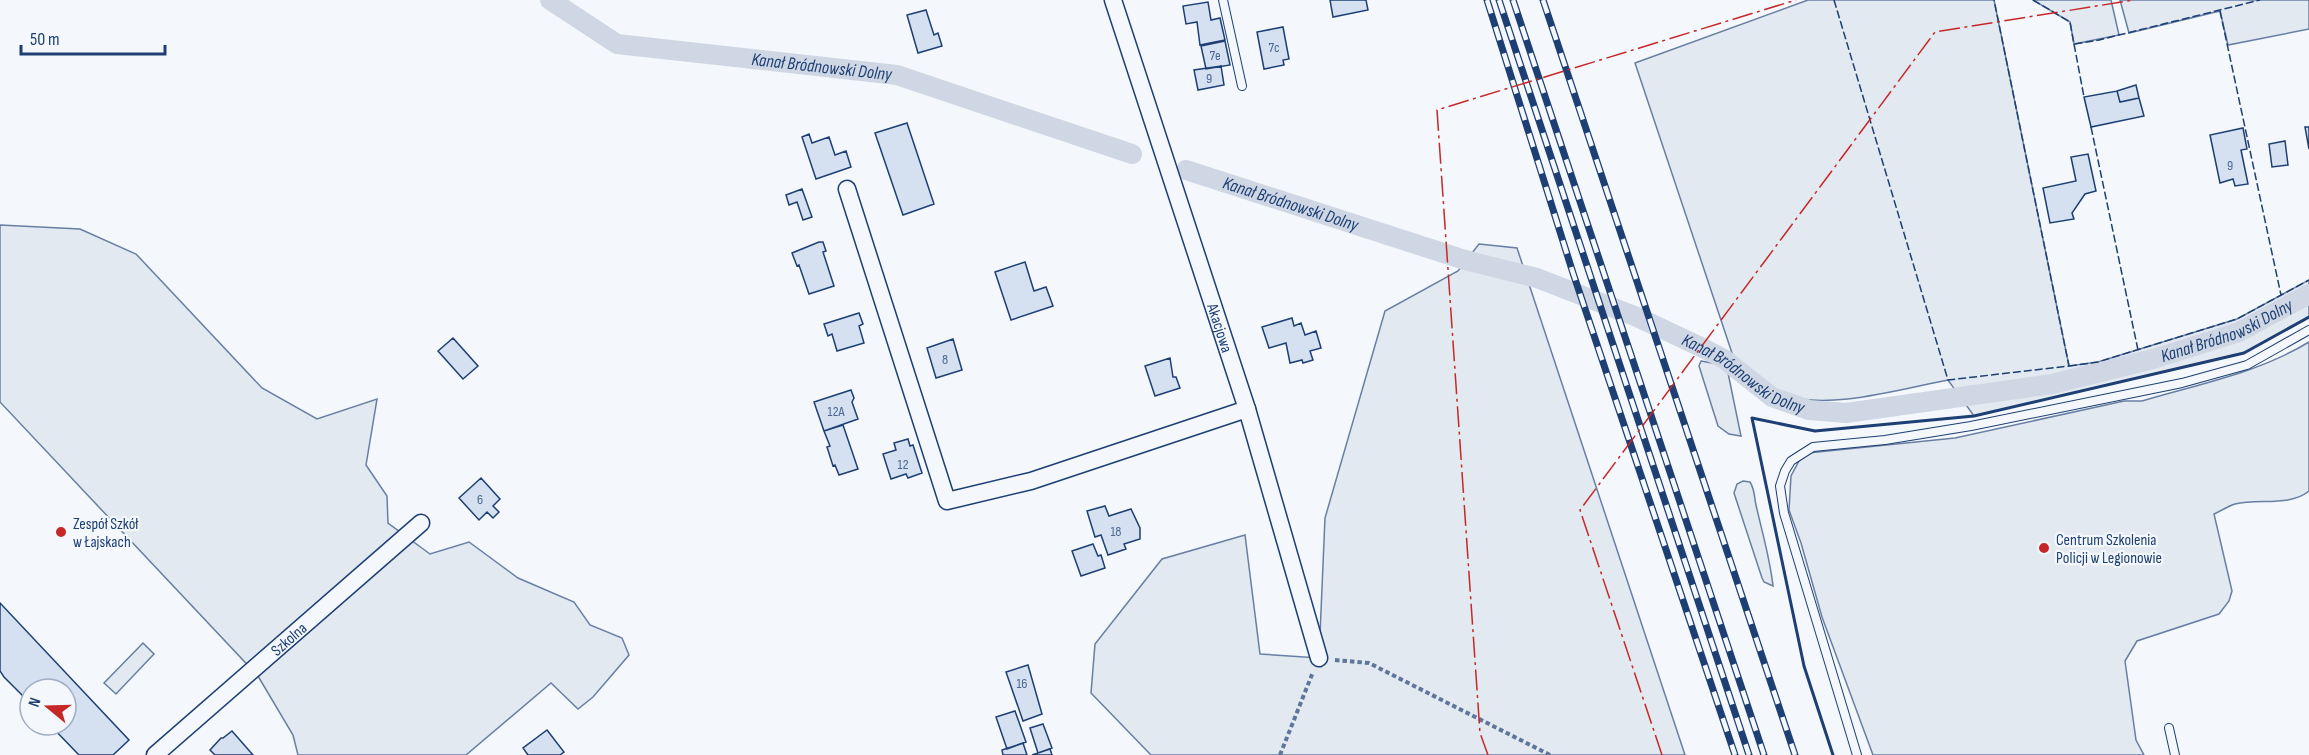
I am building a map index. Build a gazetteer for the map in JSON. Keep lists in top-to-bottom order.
{
  "streets": {
    "street": ["Akacjowa", "Szkolna"]
  },
  "water": ["Kanał Bródnowski Dolny"],
  "places": ["Zespół Szkół w Łajskach", "Centrum Szkolenia Policji w Legionowie"],
  "house_numbers": [
    "7c",
    "7e",
    "9",
    "9",
    "8",
    "12A",
    "12",
    "6",
    "18",
    "16"
  ],
  "scale_bar": "50 m",
  "north": "left"
}
